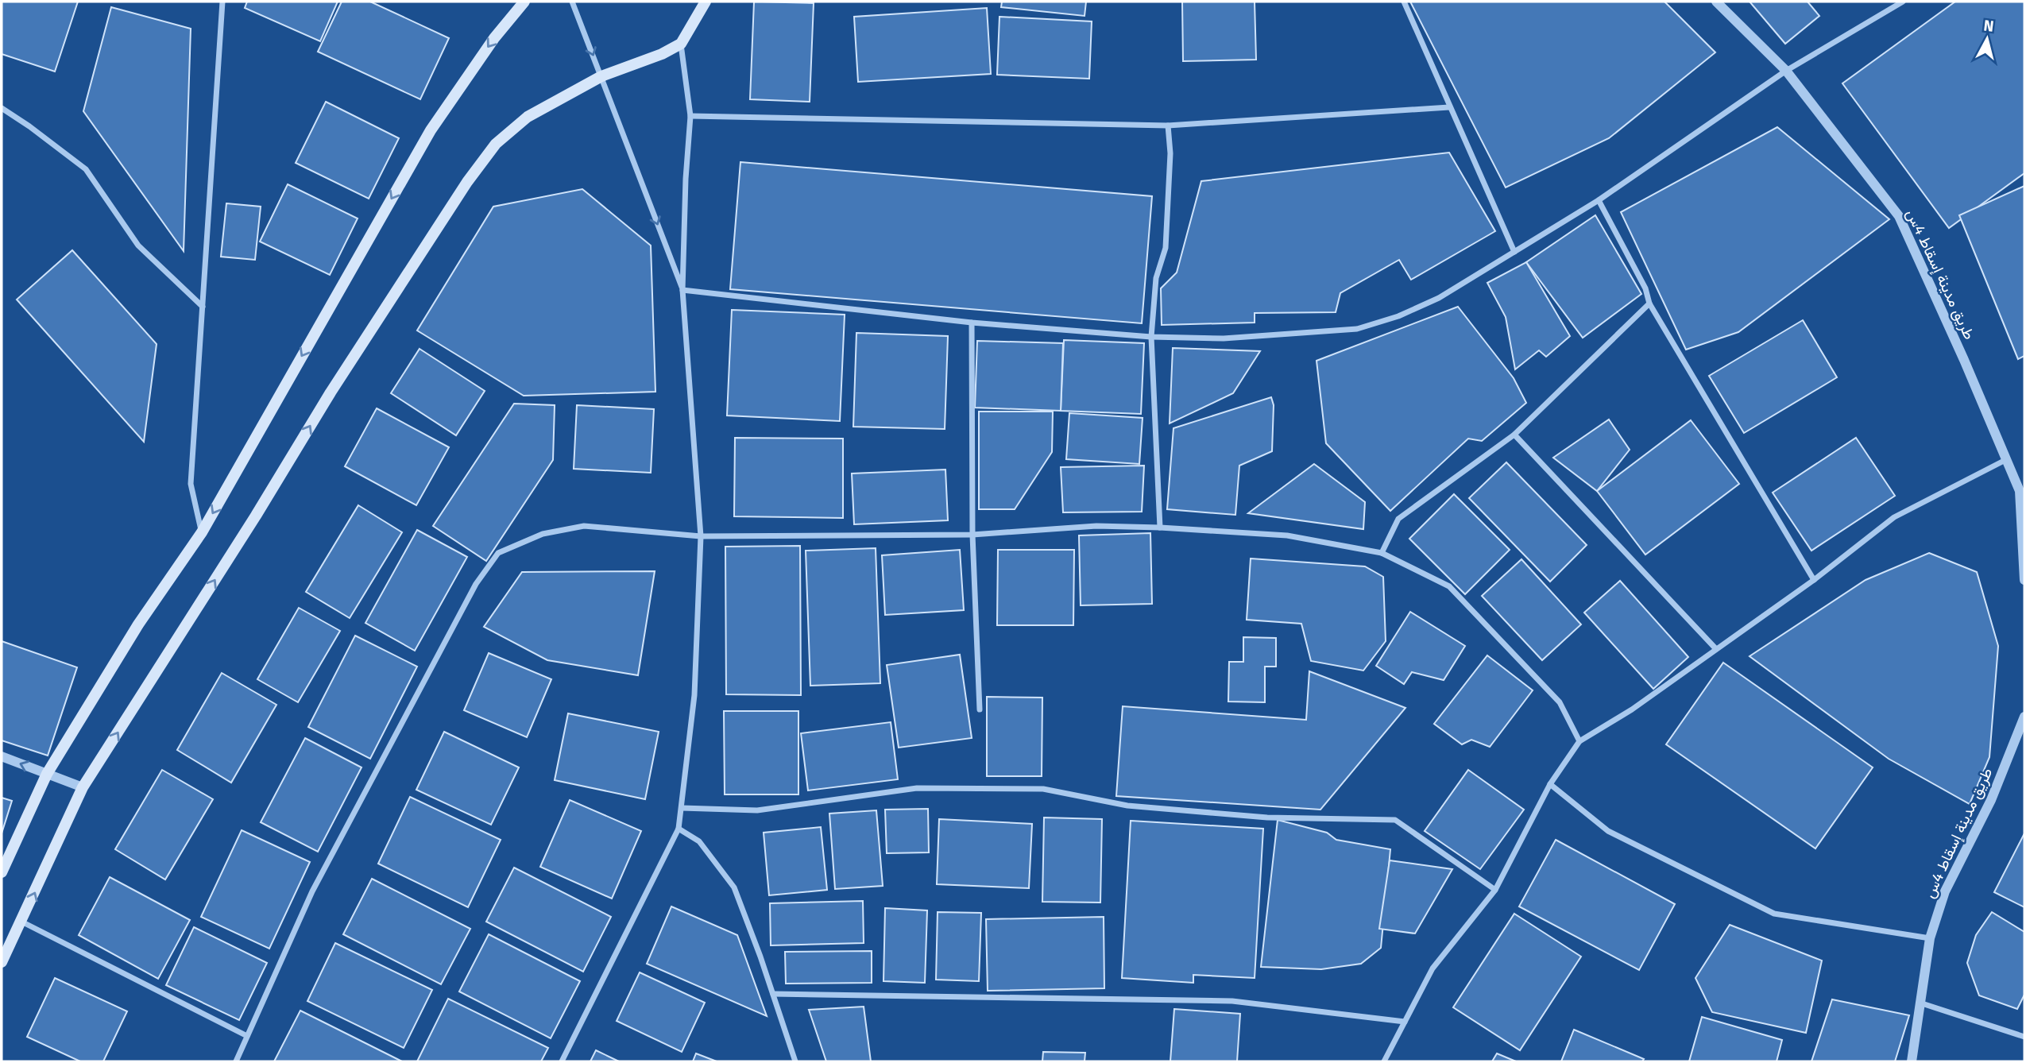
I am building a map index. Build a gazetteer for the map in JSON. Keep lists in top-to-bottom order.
{
  "streets": {
    "street": ["طريق مدينة إسقاط 4س"]
  },
  "north": "top"
}
